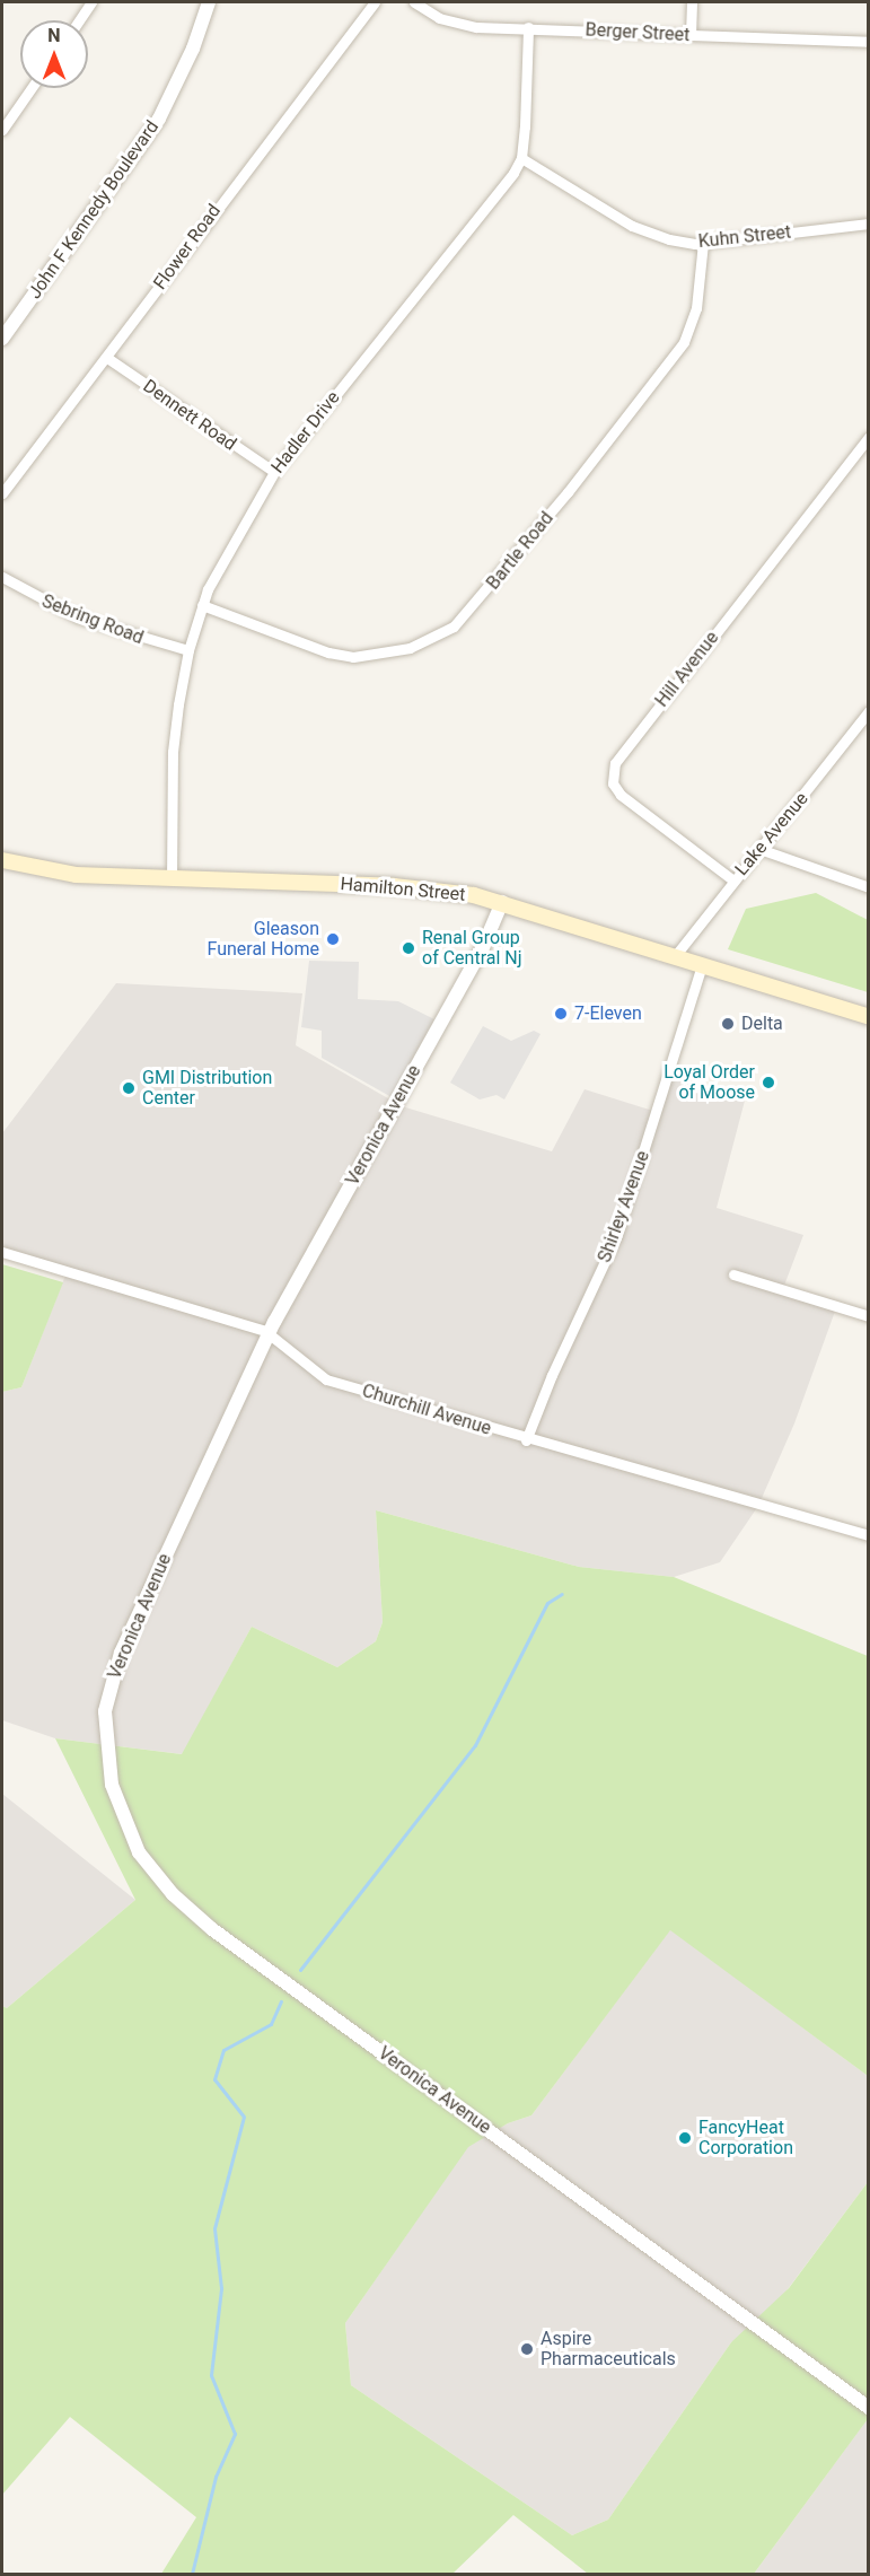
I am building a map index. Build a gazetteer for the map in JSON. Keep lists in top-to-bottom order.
{
  "streets": {
    "main road": ["Hamilton Street"],
    "street": [
      "Berger Street",
      "John F Kennedy Boulevard",
      "Kuhn Street",
      "Flower Road",
      "Dennett Road",
      "Hadler Drive",
      "Bartle Road",
      "Sebring Road",
      "Hill Avenue",
      "Lake Avenue",
      "Veronica Avenue",
      "Shirley Avenue",
      "Churchill Avenue"
    ]
  },
  "crossings": [
    ["Kuhn Street", "Hadler Drive"],
    ["Kuhn Street", "Bartle Road"],
    ["Flower Road", "Dennett Road"],
    ["Dennett Road", "Hadler Drive"],
    ["Hadler Drive", "Bartle Road"],
    ["Hadler Drive", "Sebring Road"],
    ["Hadler Drive", "Hamilton Street"],
    ["Hill Avenue", "Lake Avenue"],
    ["Lake Avenue", "Hamilton Street"],
    ["Hamilton Street", "Veronica Avenue"],
    ["Hamilton Street", "Shirley Avenue"],
    ["Veronica Avenue", "Churchill Avenue"],
    ["Shirley Avenue", "Churchill Avenue"]
  ],
  "places": [
    "Gleason Funeral Home",
    "Renal Group of Central Nj",
    "7-Eleven",
    "Delta",
    "Loyal Order of Moose",
    "GMI Distribution Center",
    "FancyHeat Corporation",
    "Aspire Pharmaceuticals"
  ],
  "north": "top"
}
